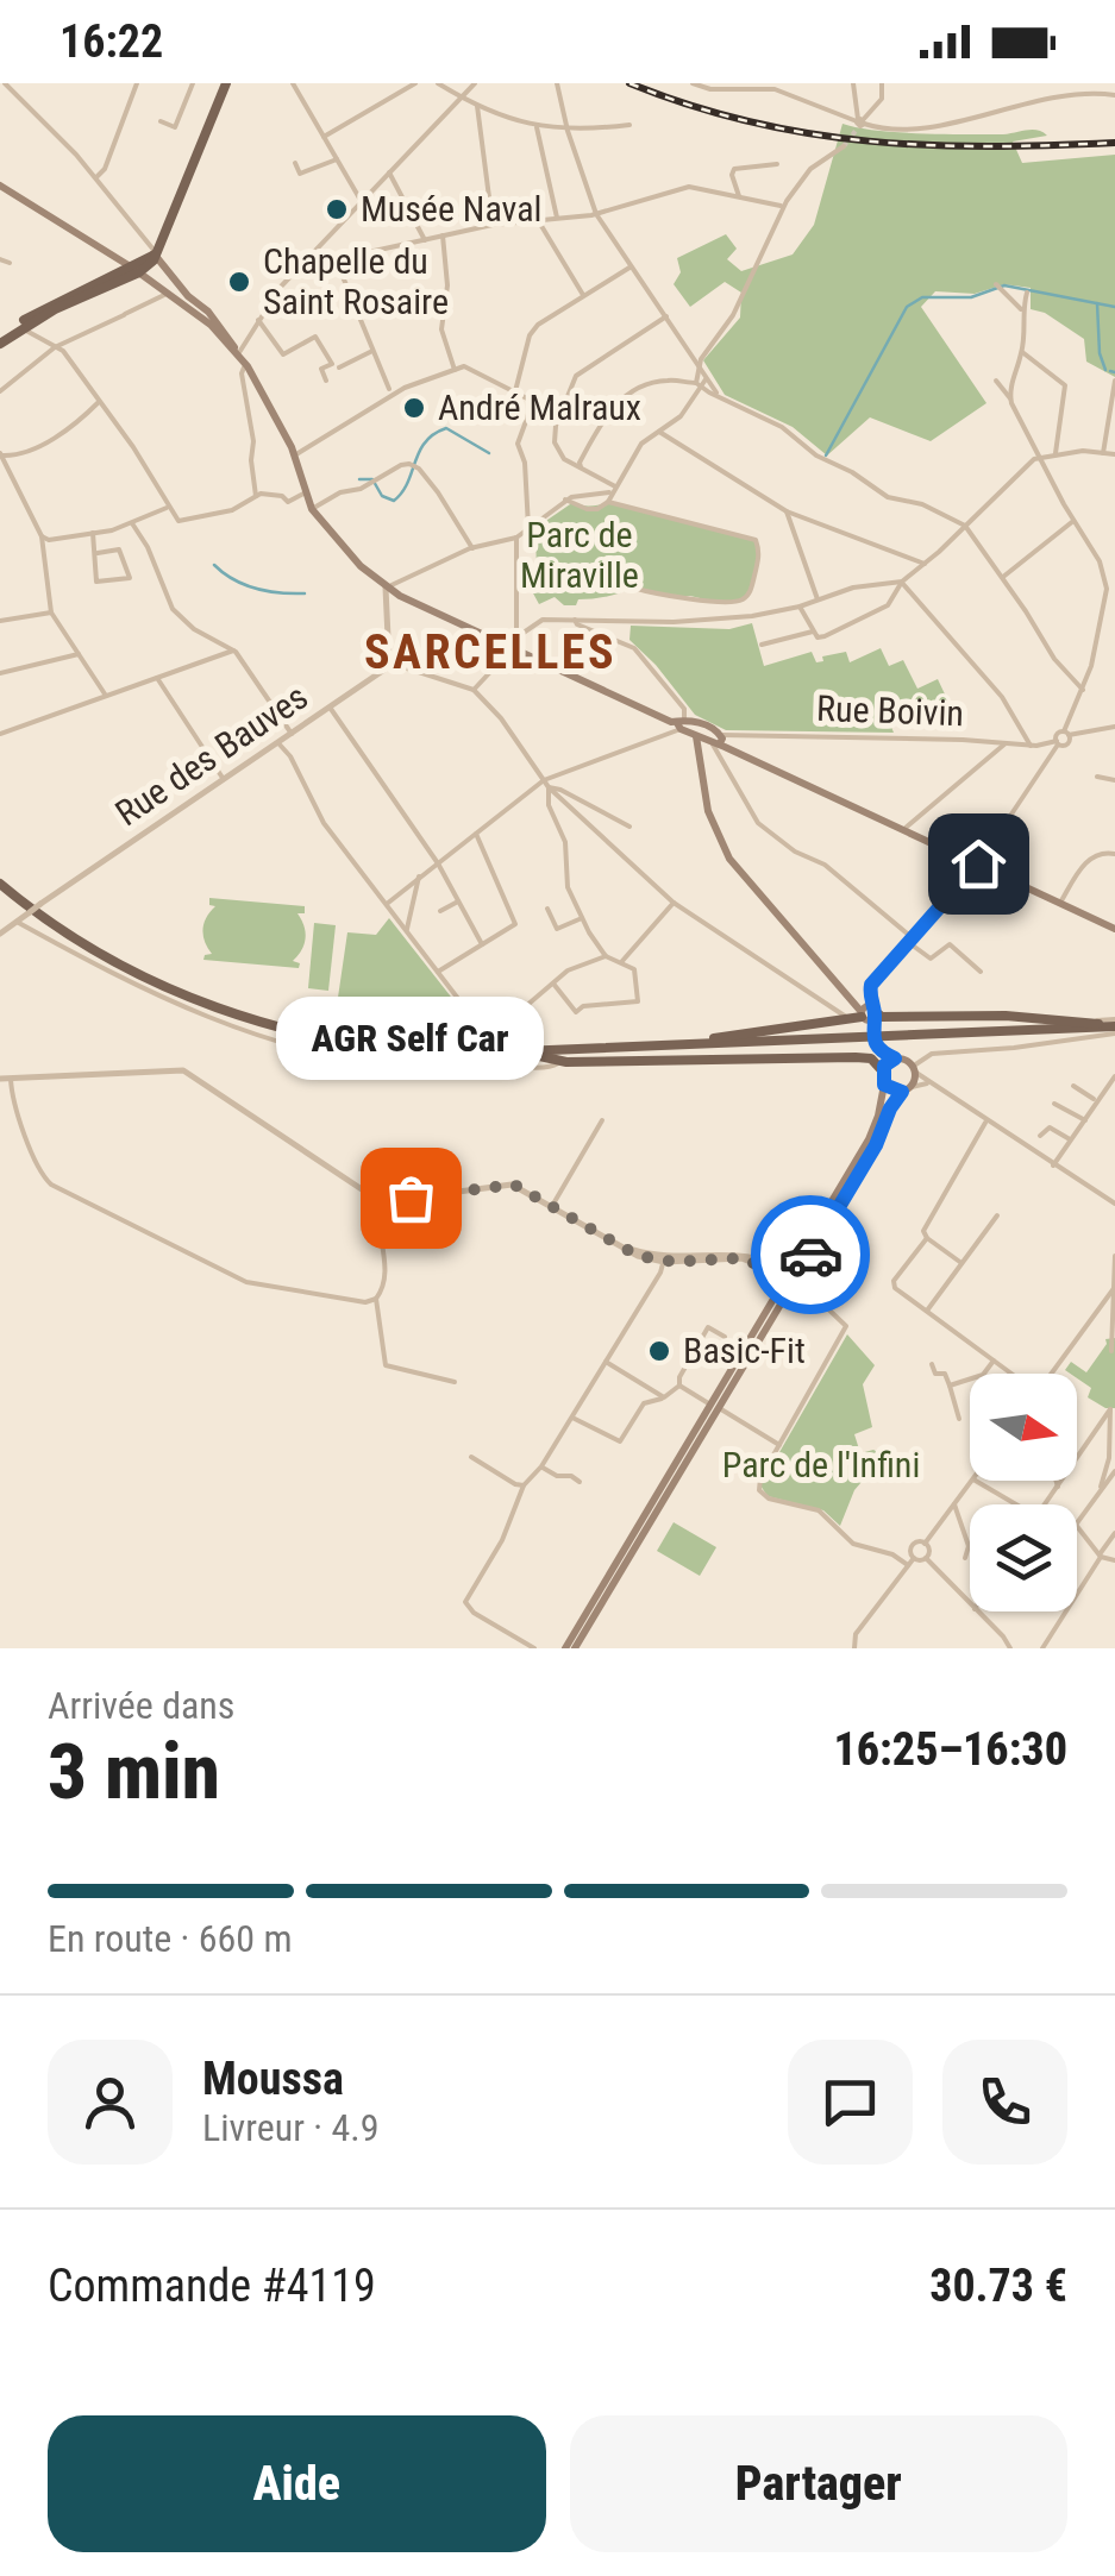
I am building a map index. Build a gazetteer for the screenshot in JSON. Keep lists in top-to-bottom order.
{
  "streets": {
    "street": ["Rue Boivin", "Rue des Bauves"]
  },
  "districts": ["SARCELLES"],
  "parks": ["Parc de Miraville", "Parc de l'Infini"],
  "places": [
    "Musée Naval",
    "Chapelle du Saint Rosaire",
    "André Malraux",
    "AGR Self Car",
    "Basic-Fit"
  ],
  "north": "right",
  "page": {
    "status": "16:22",
    "bubble": "AGR Self Car",
    "heading": ["3 min", "Arrivée dans", "16:25–16:30"],
    "panel": [
      "Moussa",
      "Livreur · 4.9",
      "Commande #4119",
      "30.73 €"
    ],
    "bar": "En route · 660 m",
    "buttons": ["Aide", "Partager"]
  }
}
